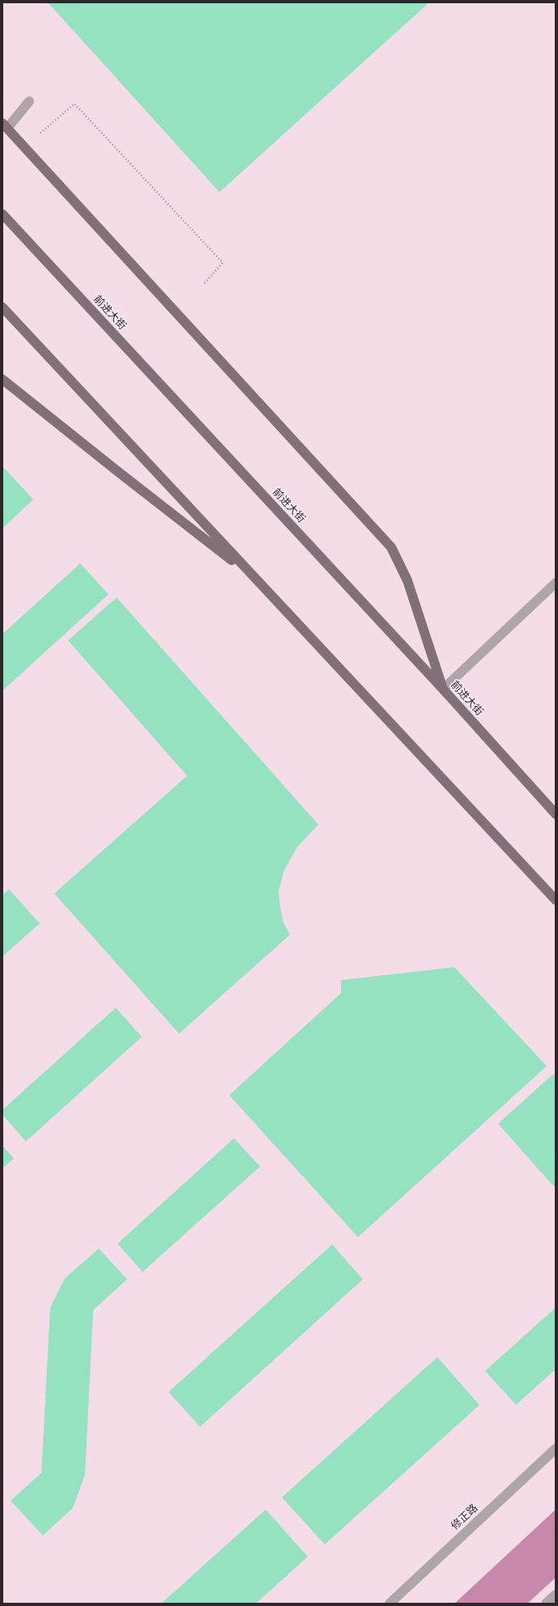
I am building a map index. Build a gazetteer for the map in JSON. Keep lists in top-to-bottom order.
{
  "streets": {
    "main road": ["前进大街"],
    "street": ["修正路"]
  }
}
